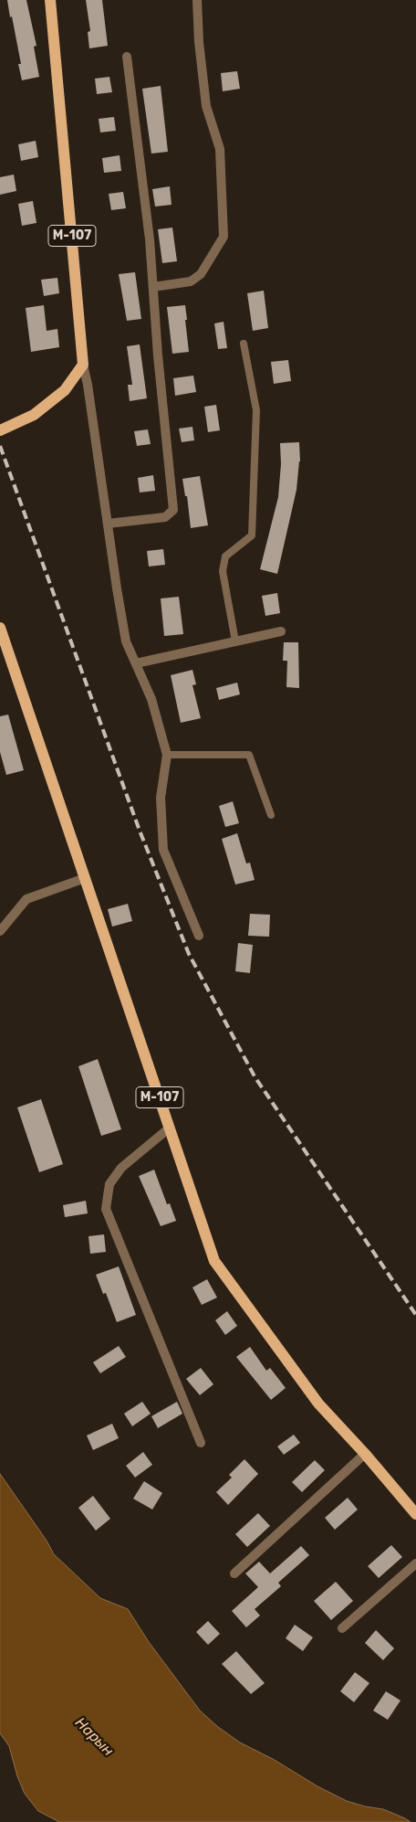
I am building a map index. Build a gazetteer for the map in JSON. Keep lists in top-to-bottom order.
{
  "streets": {
    "main road": ["М-107"]
  },
  "water": ["Нарын"]
}
